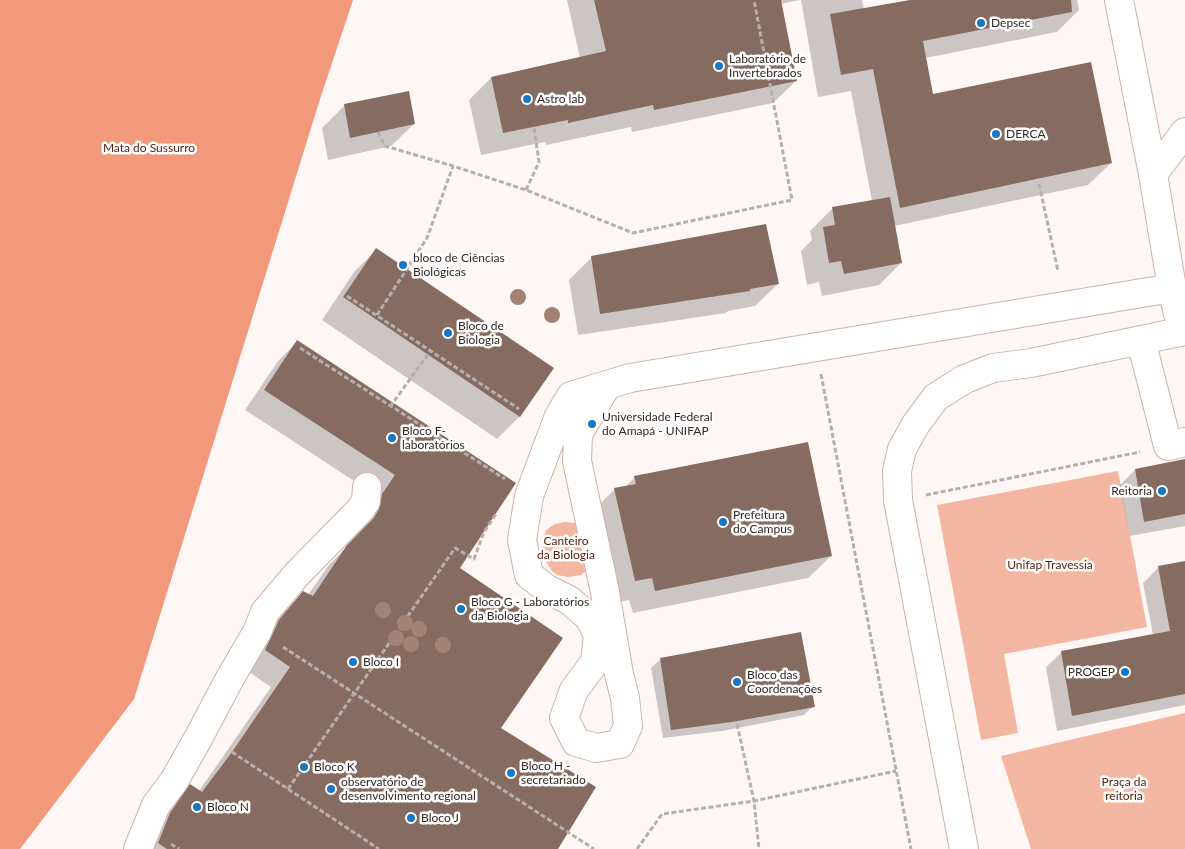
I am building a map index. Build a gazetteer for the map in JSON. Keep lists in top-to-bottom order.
{
  "parks": [
    "Mata do Sussurro",
    "Canteiro da Biologia",
    "Unifap Travessia",
    "Praça da reitoria"
  ],
  "places": [
    "Depsec",
    "Laboratório de Invertebrados",
    "Astro lab",
    "DERCA",
    "bloco de Ciências Biológicas",
    "Bloco de Biologia",
    "Universidade Federal do Amapá - UNIFAP",
    "Bloco F- laboratórios",
    "Reitoria",
    "Prefeitura do Campus",
    "Bloco G - Laboratórios da Biologia",
    "Bloco I",
    "PROGEP",
    "Bloco das Coordenações",
    "Bloco K",
    "Bloco H - secretariado",
    "observatório de desenvolvimento regional",
    "Bloco N",
    "Bloco J"
  ]
}
